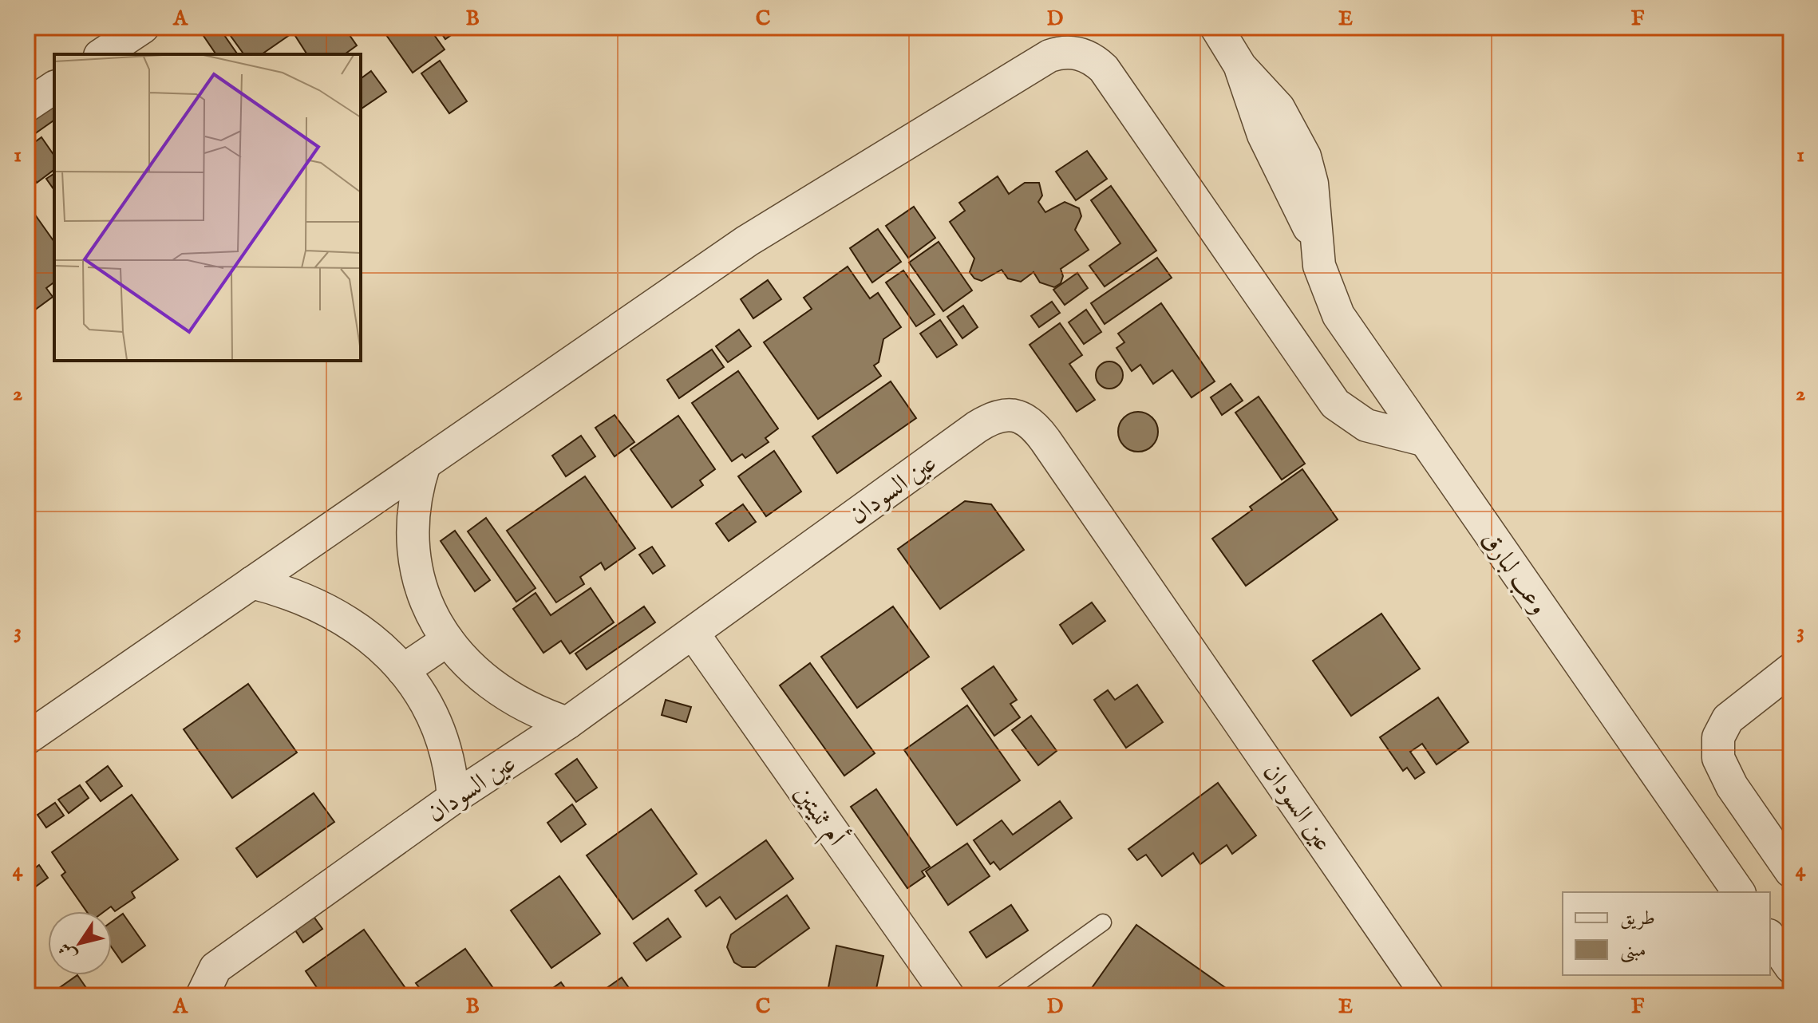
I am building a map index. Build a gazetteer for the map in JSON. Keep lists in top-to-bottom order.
{
  "streets": {
    "street": ["عين السودان", "وعب لبارق", "أم ثنيتين"]
  },
  "crossings": [
    ["عين السودان", "أم ثنيتين"]
  ],
  "legend": ["طريق", "مبنى"],
  "north": "bottom left",
  "grid": {
    "columns": [
      "A",
      "B",
      "C",
      "D",
      "E",
      "F"
    ],
    "rows": [
      "1",
      "2",
      "3",
      "4"
    ]
  }
}
